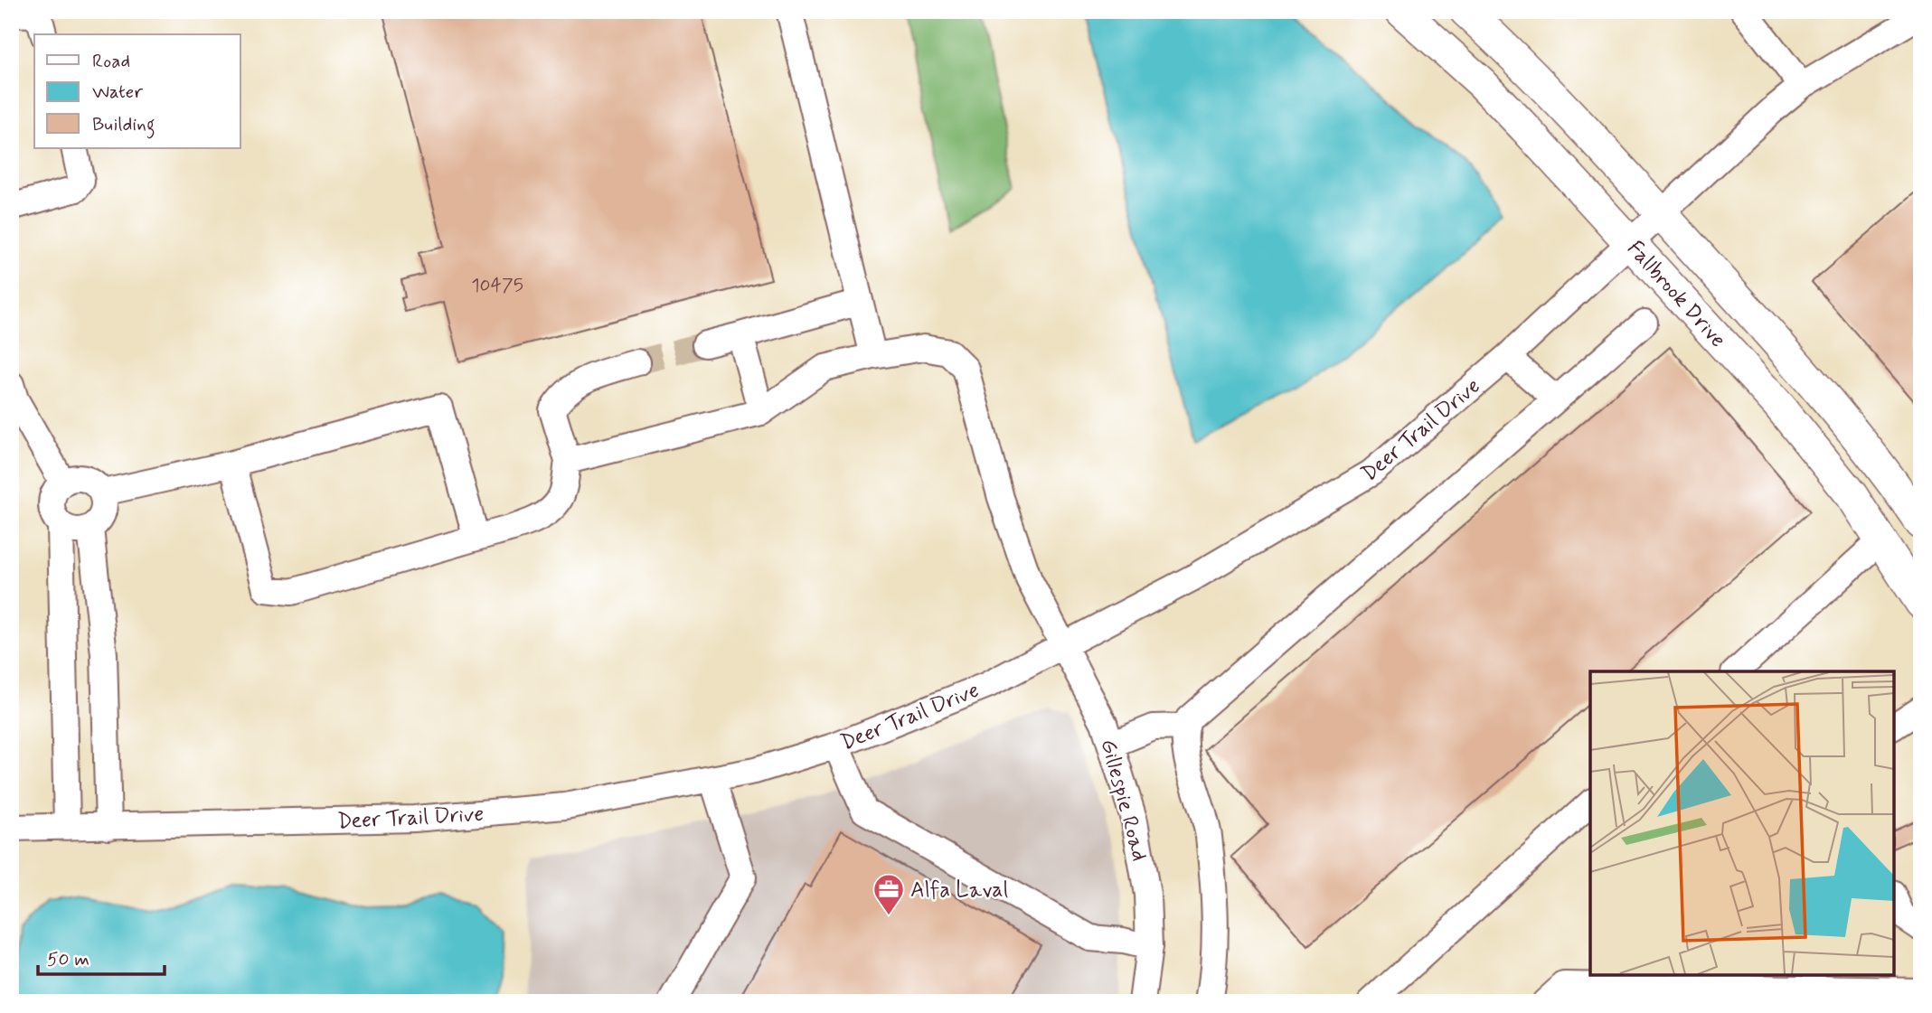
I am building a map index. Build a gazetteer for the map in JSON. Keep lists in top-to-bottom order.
{
  "streets": {
    "main road": ["Fallbrook Drive"],
    "street": ["Deer Trail Drive", "Gillespie Road"]
  },
  "crossings": [
    ["Fallbrook Drive", "Deer Trail Drive"],
    ["Deer Trail Drive", "Gillespie Road"]
  ],
  "places": {
    "office": ["Alfa Laval"]
  },
  "house_numbers": ["10475"],
  "legend": ["Road", "Water", "Building"],
  "scale_bar": "50 m"
}
